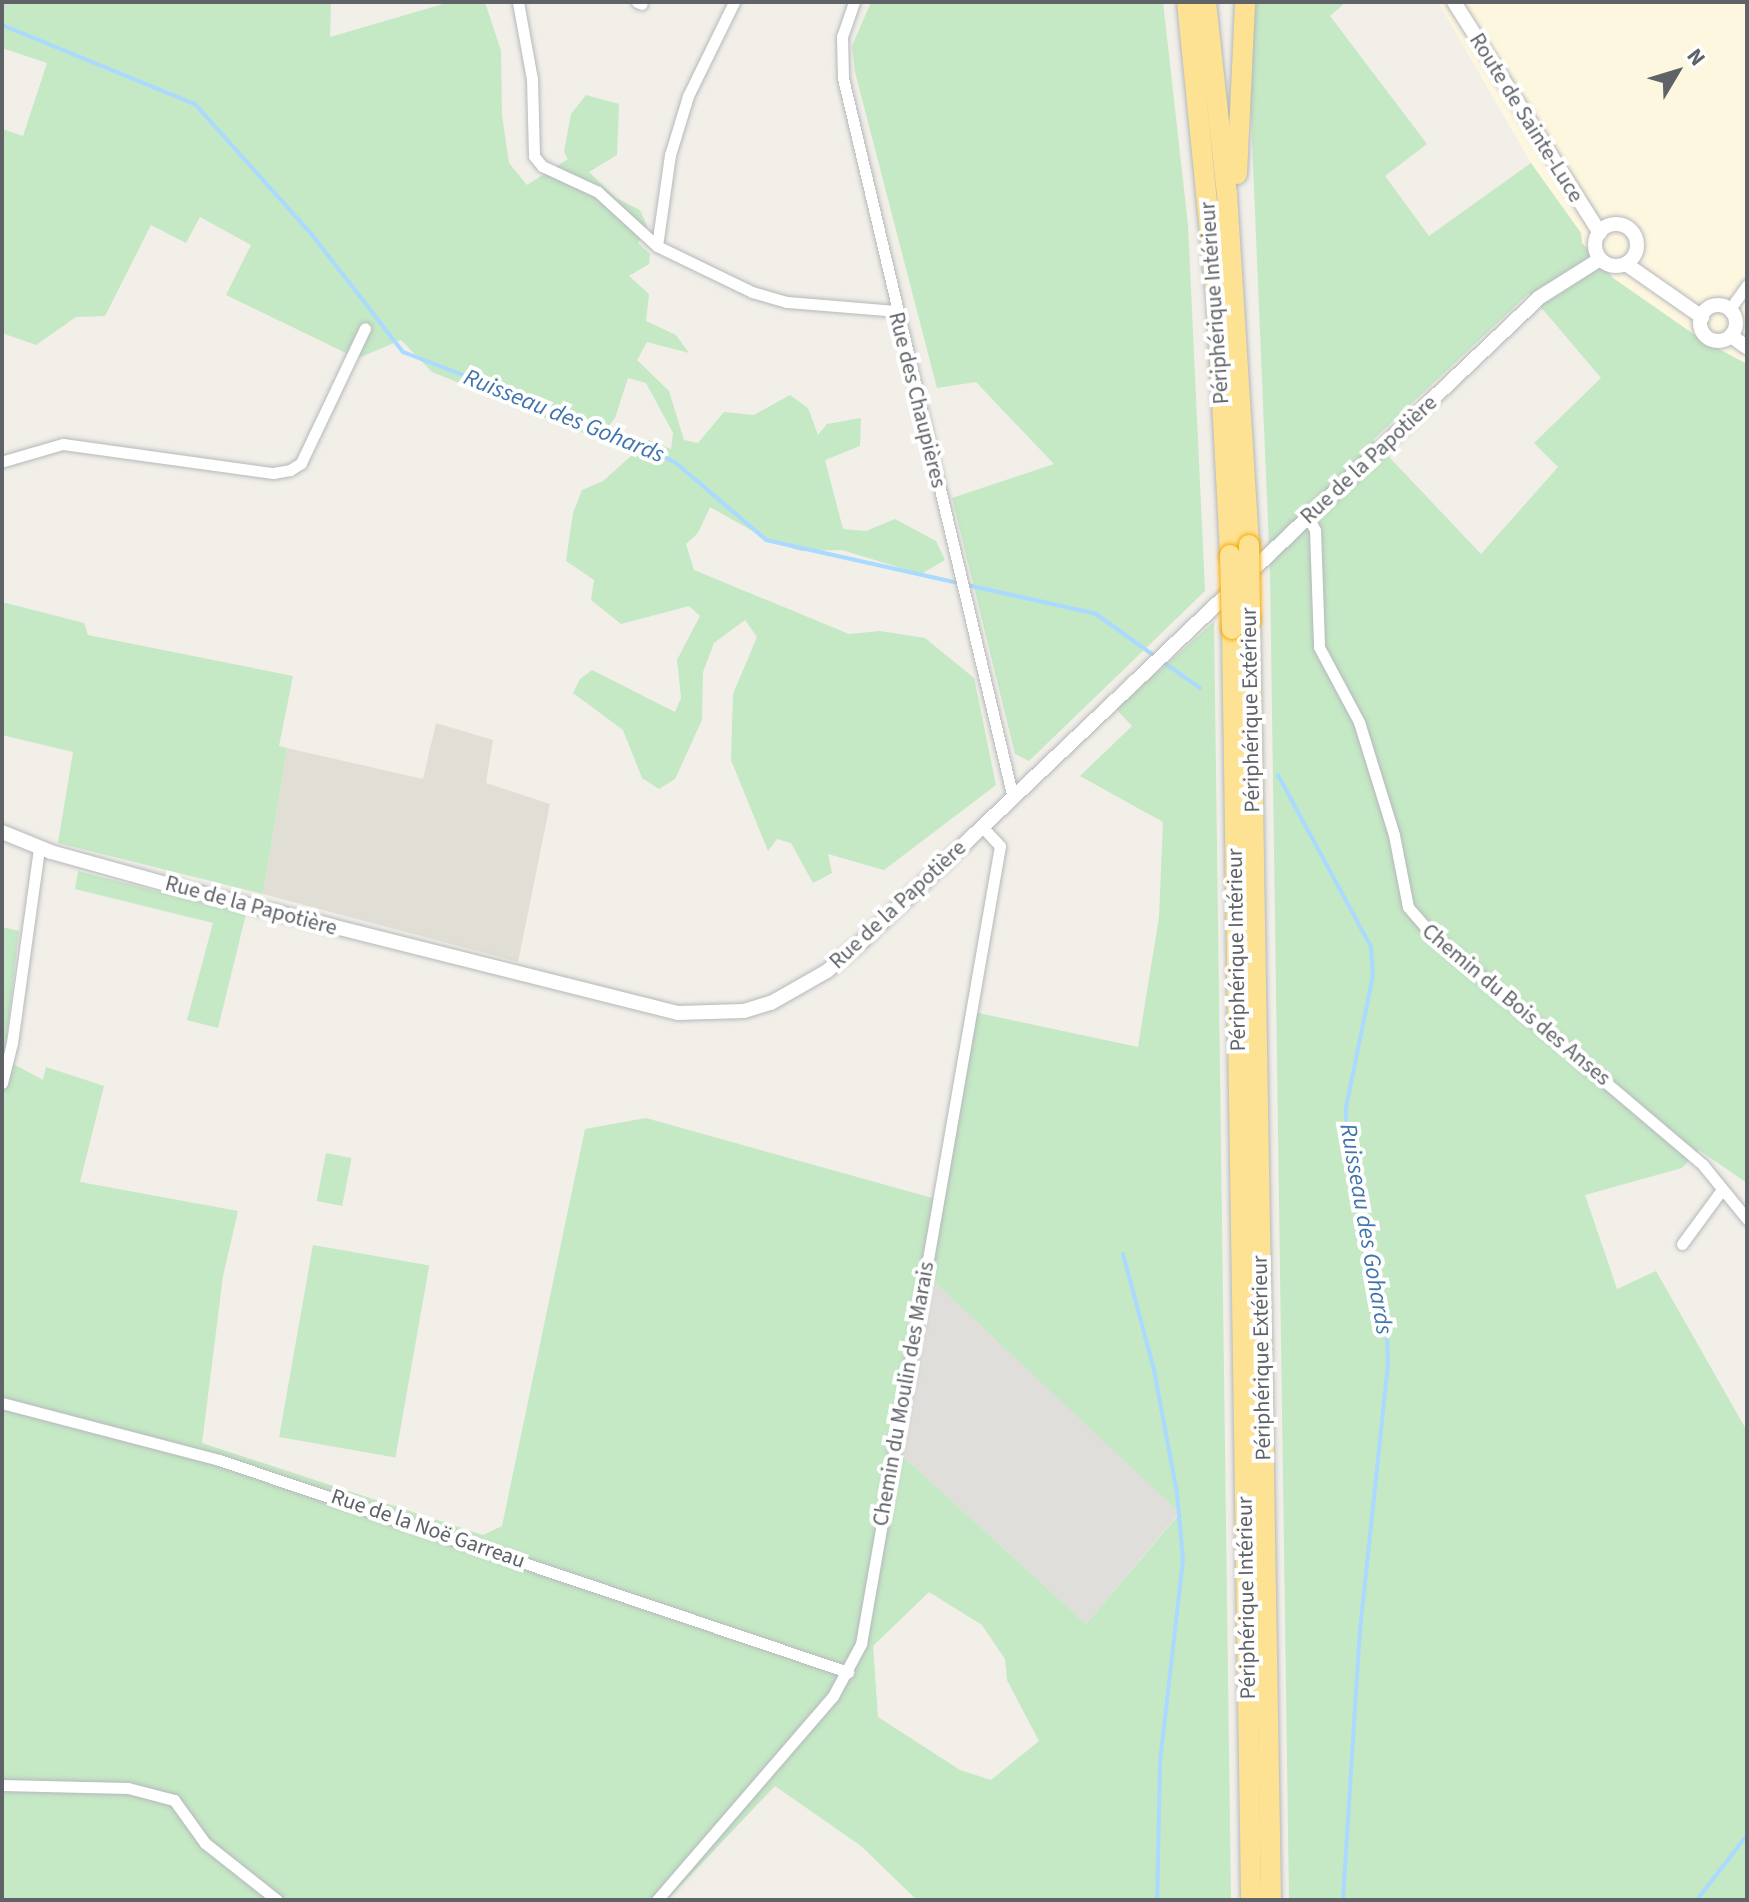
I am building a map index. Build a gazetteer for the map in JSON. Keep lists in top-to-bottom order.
{
  "streets": {
    "highway": ["Périphérique Intérieur", "Périphérique Extérieur"],
    "street": [
      "Route de Sainte-Luce",
      "Rue des Chaupières",
      "Rue de la Papotière",
      "Chemin du Bois des Anses",
      "Chemin du Moulin des Marais",
      "Rue de la Noë Garreau"
    ]
  },
  "crossings": [
    ["Route de Sainte-Luce", "Rue de la Papotière"],
    ["Rue des Chaupières", "Rue de la Papotière"],
    ["Rue de la Papotière", "Chemin du Bois des Anses"],
    ["Rue de la Papotière", "Chemin du Moulin des Marais"],
    ["Chemin du Moulin des Marais", "Rue de la Noë Garreau"]
  ],
  "water": ["Ruisseau des Gohards"],
  "north": "top right"
}
